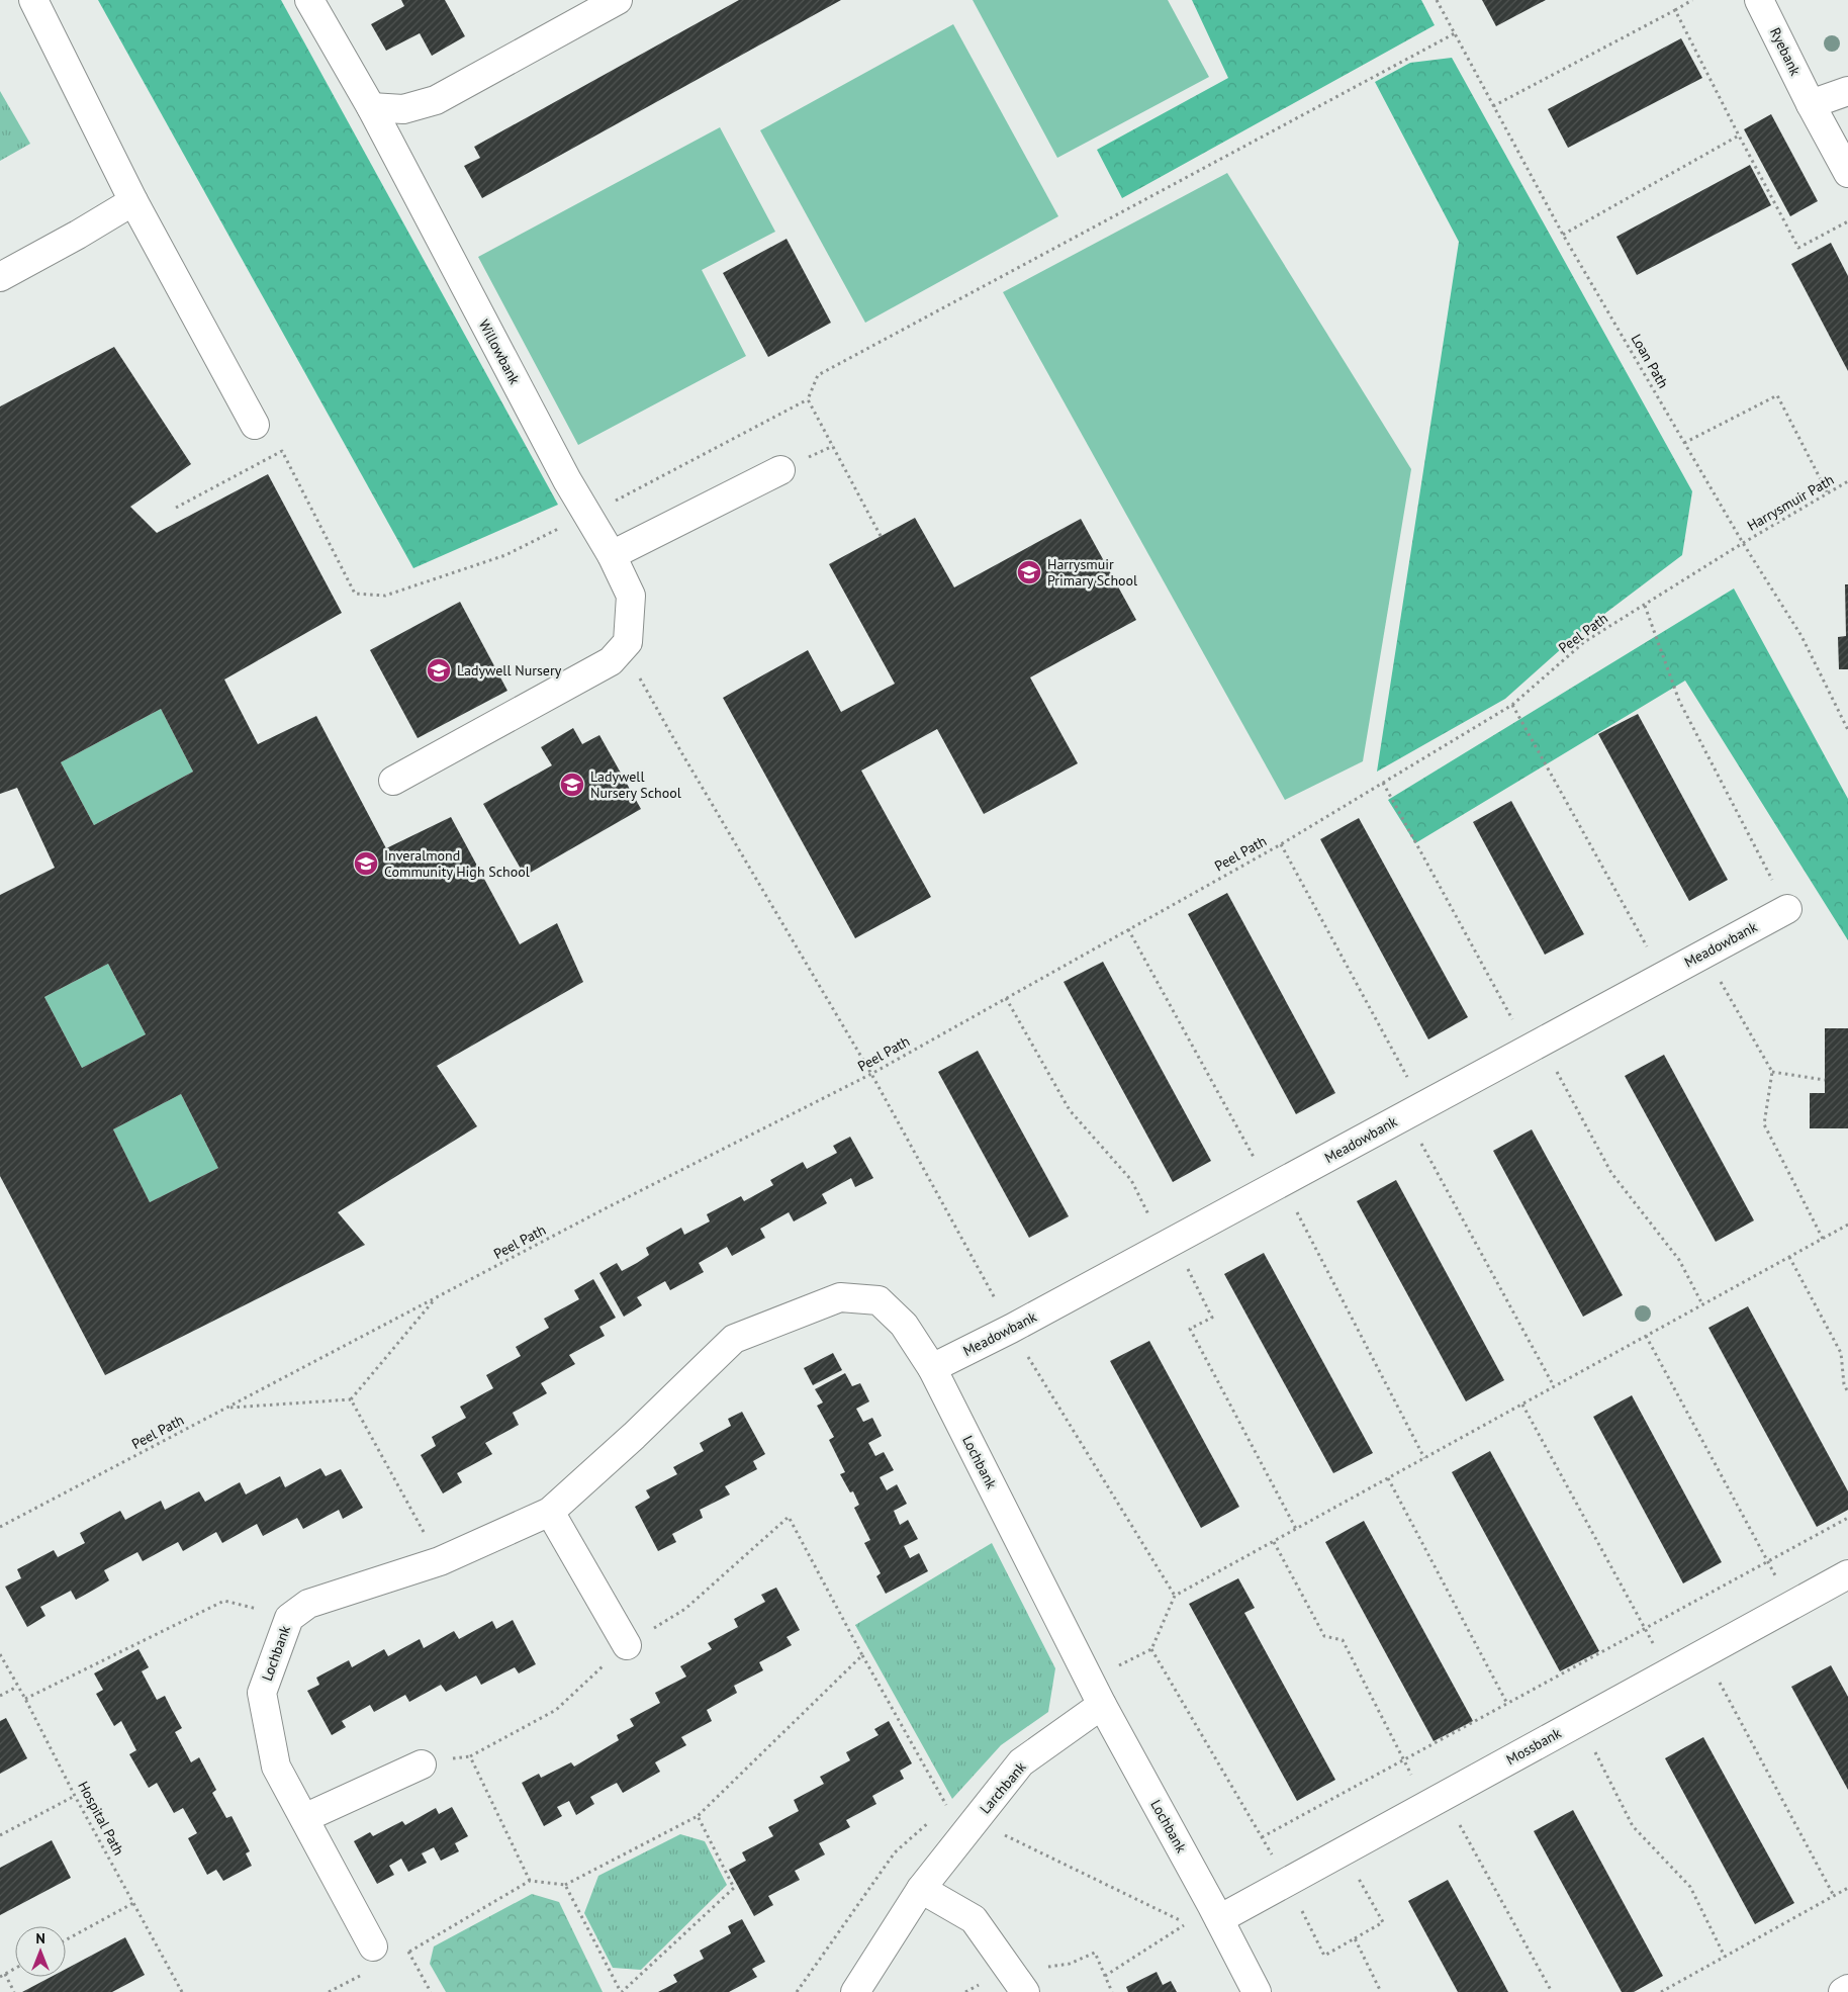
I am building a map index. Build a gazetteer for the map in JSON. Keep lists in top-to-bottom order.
{
  "streets": {
    "street": [
      "Ryebank",
      "Willowbank",
      "Meadowbank",
      "Lochbank",
      "Mossbank",
      "Larchbank"
    ],
    "path": [
      "Loan Path",
      "Harrysmuir Path",
      "Peel Path",
      "Hospital Path"
    ]
  },
  "crossings": [
    ["Loan Path", "Harrysmuir Path"],
    ["Loan Path", "Peel Path"],
    ["Harrysmuir Path", "Peel Path"],
    ["Meadowbank", "Lochbank"],
    ["Lochbank", "Mossbank"],
    ["Lochbank", "Larchbank"]
  ],
  "places": {
    "school or university": [
      "Harrysmuir Primary School",
      "Ladywell Nursery",
      "Ladywell Nursery School",
      "Inveralmond Community High School"
    ]
  },
  "north": "top"
}
